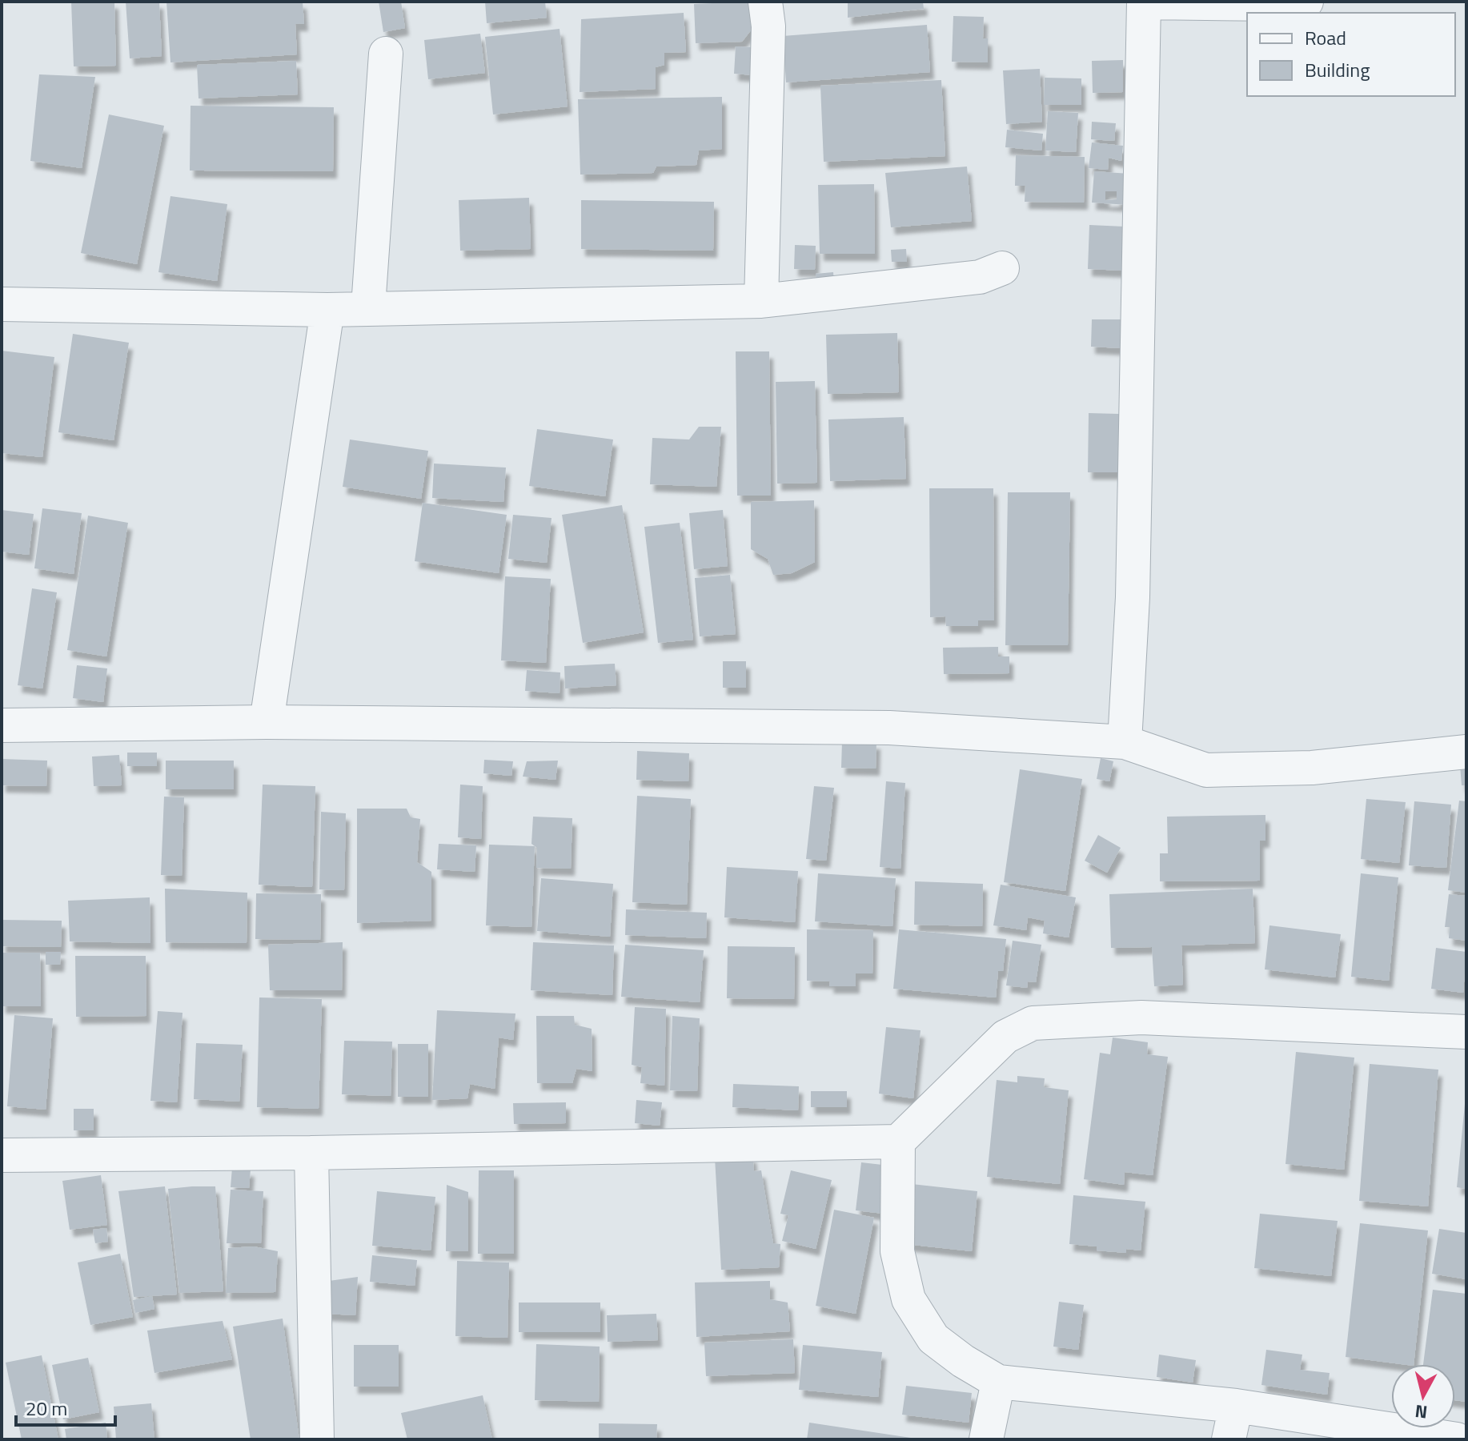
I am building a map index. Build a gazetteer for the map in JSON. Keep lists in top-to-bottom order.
{
  "legend": ["Road", "Building"],
  "scale_bar": "20 m",
  "north": "bottom"
}
